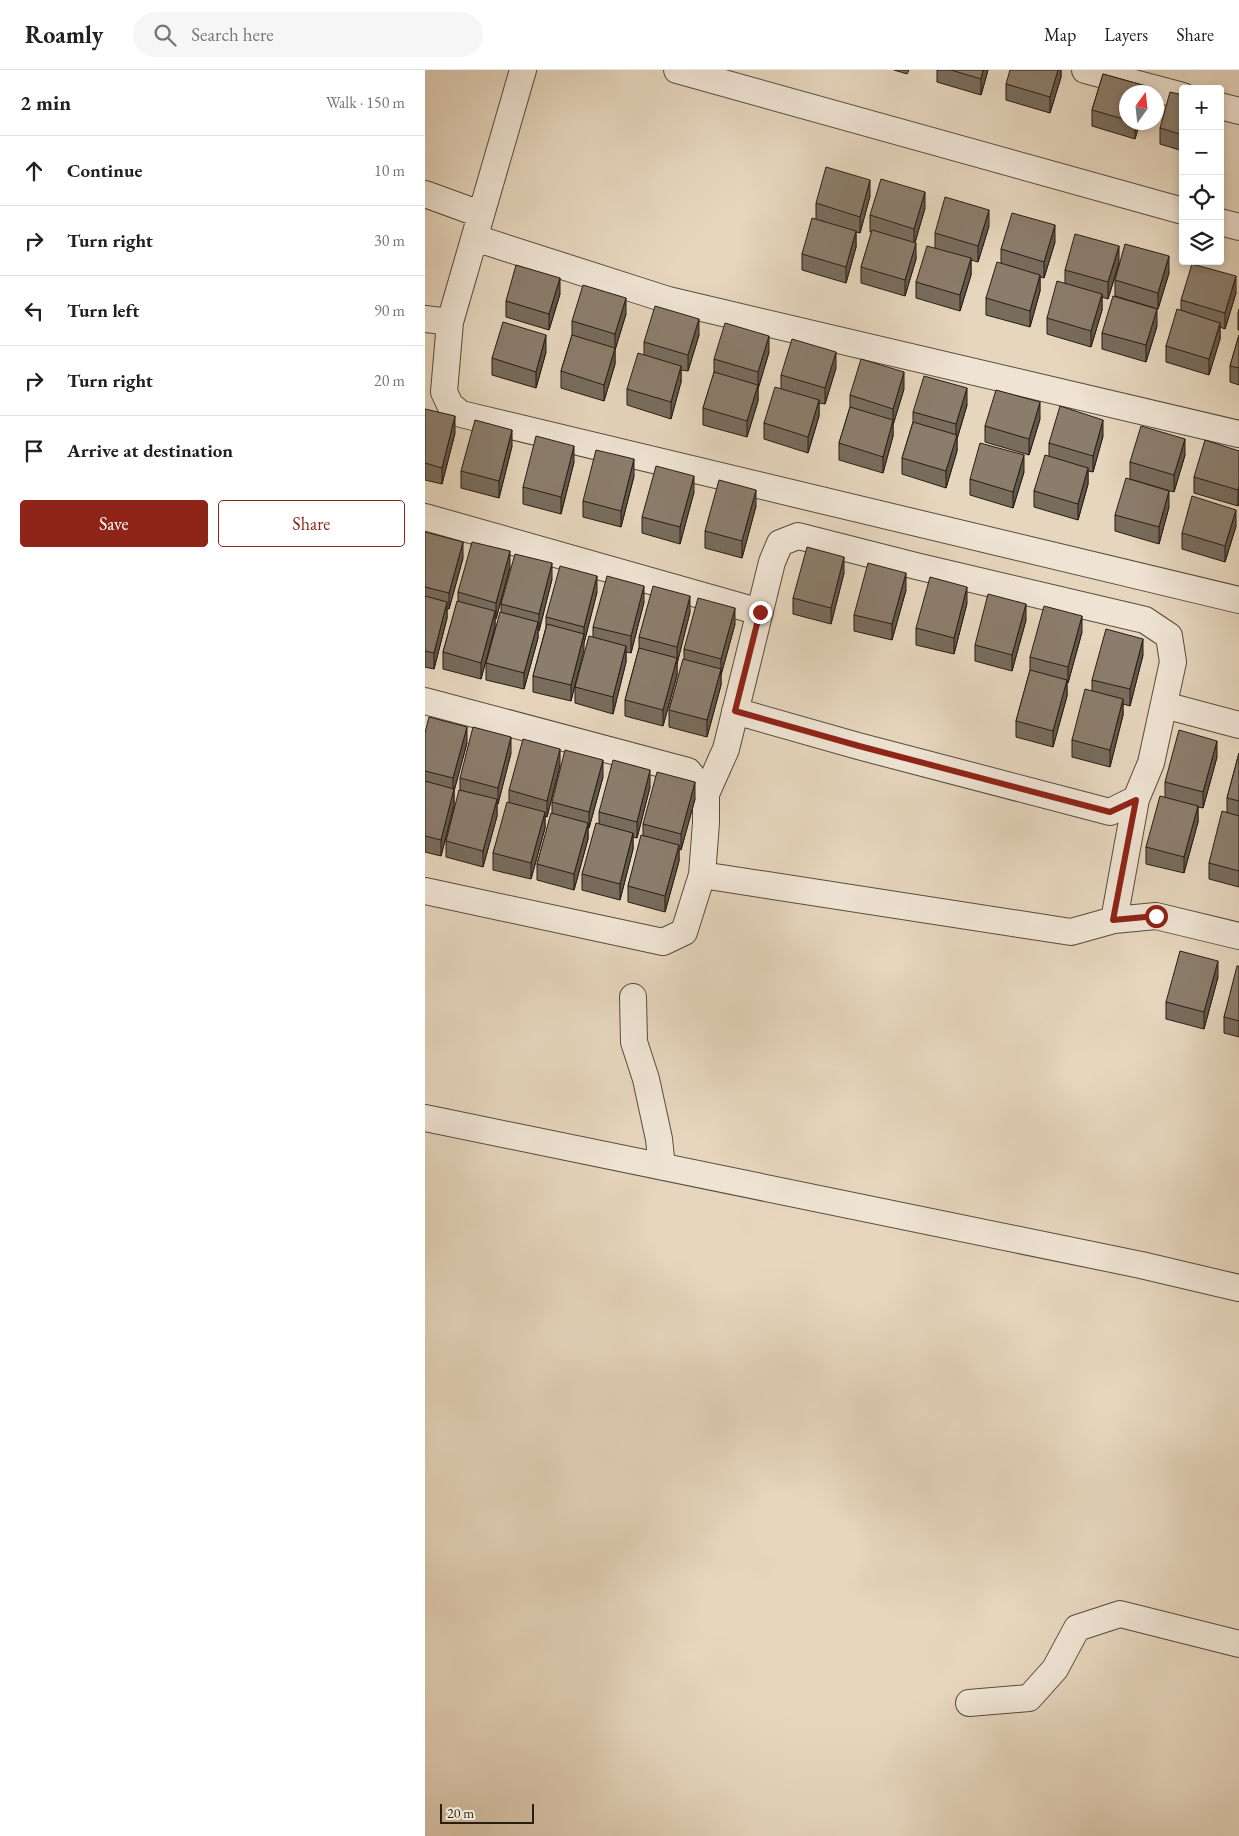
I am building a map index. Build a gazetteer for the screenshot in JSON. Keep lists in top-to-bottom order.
{
  "scale_bar": "20 m",
  "north": "top",
  "page": {
    "header": "Roamly",
    "search": "Search here",
    "nav": ["Map", "Layers", "Share"],
    "heading": ["2 min", "Walk · 150 m"],
    "map_buttons": ["+", "−"],
    "list": [
      ["Continue", "10 m"],
      ["Turn right", "30 m"],
      ["Turn left", "90 m"],
      ["Turn right", "20 m"],
      "Arrive at destination"
    ],
    "buttons": ["Save", "Share"],
    "scale": "20 m"
  }
}
